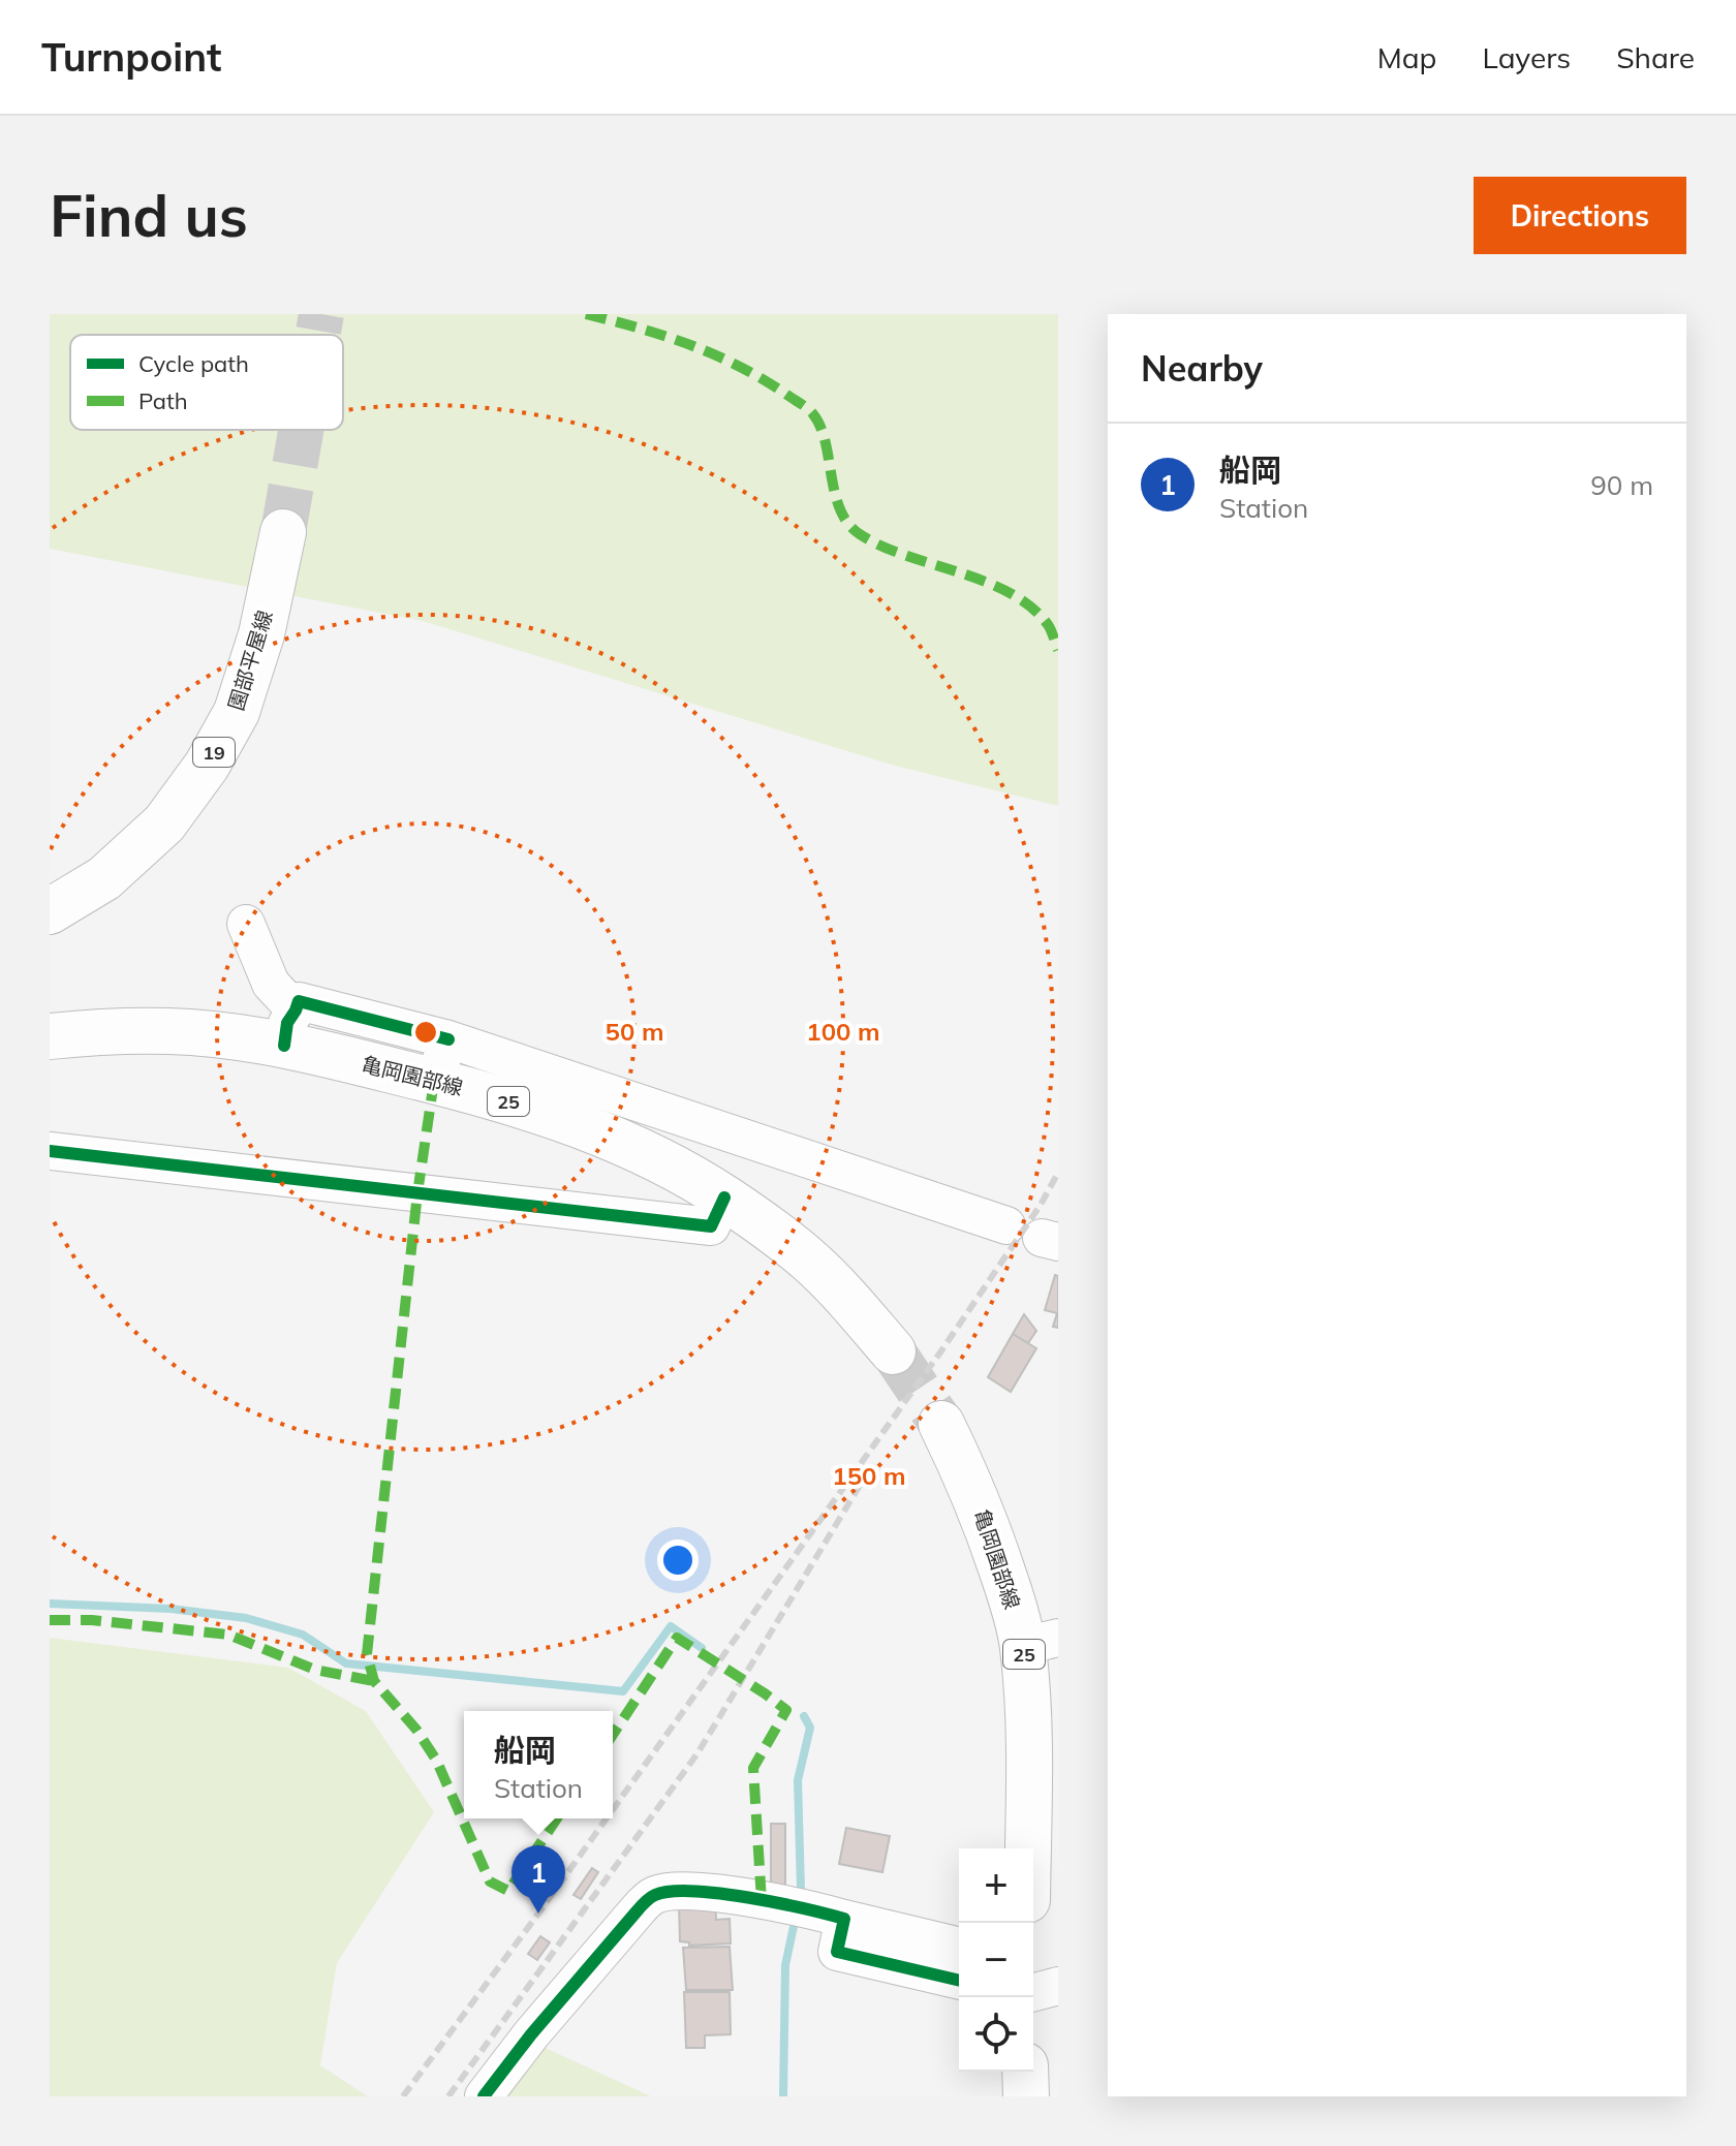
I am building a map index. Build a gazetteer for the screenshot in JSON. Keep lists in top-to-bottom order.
{
  "streets": {
    "main road": [
      "園部平屋線",
      "19",
      "亀岡園部線",
      "25"
    ]
  },
  "legend": ["Cycle path", "Path"],
  "page": {
    "header": "Turnpoint",
    "nav": ["Map", "Layers", "Share"],
    "buttons": "Directions",
    "title": "Find us",
    "heading": "Nearby",
    "list": [
      {
        "mark": "1",
        "name": "船岡",
        "note": "Station",
        "value": "90 m"
      }
    ],
    "popup": ["船岡", "Station"],
    "pins": "1",
    "map_buttons": ["+", "−"]
  },
  "rings": ["50 m", "100 m", "150 m"]
}
